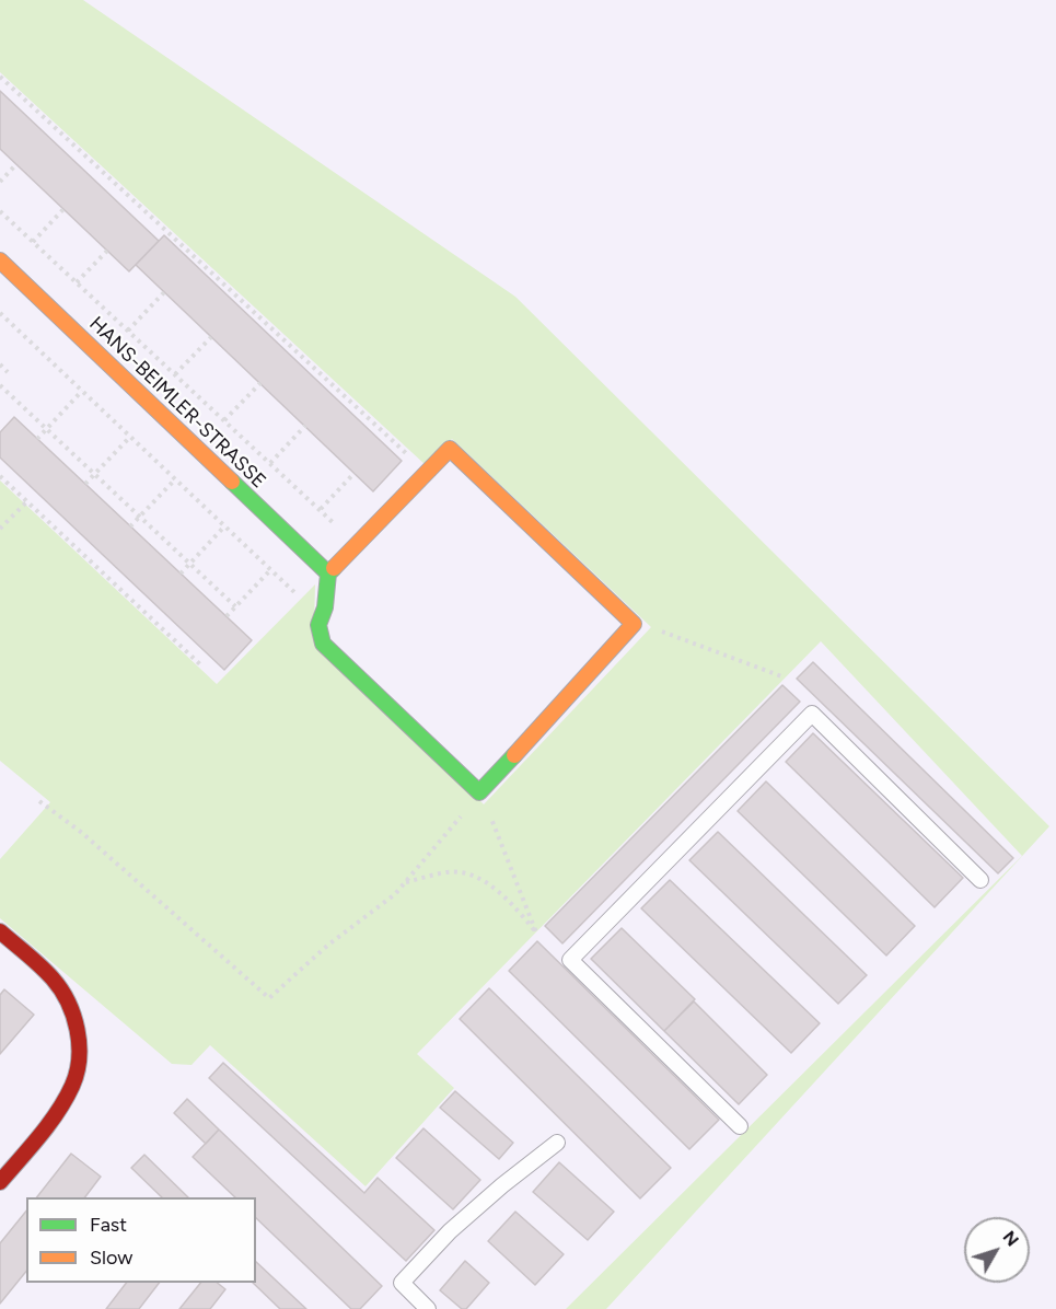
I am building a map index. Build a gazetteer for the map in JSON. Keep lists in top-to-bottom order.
{
  "streets": {
    "street": ["HANS-BEIMLER-STRASSE"]
  },
  "legend": ["Fast", "Slow"],
  "north": "top right"
}
